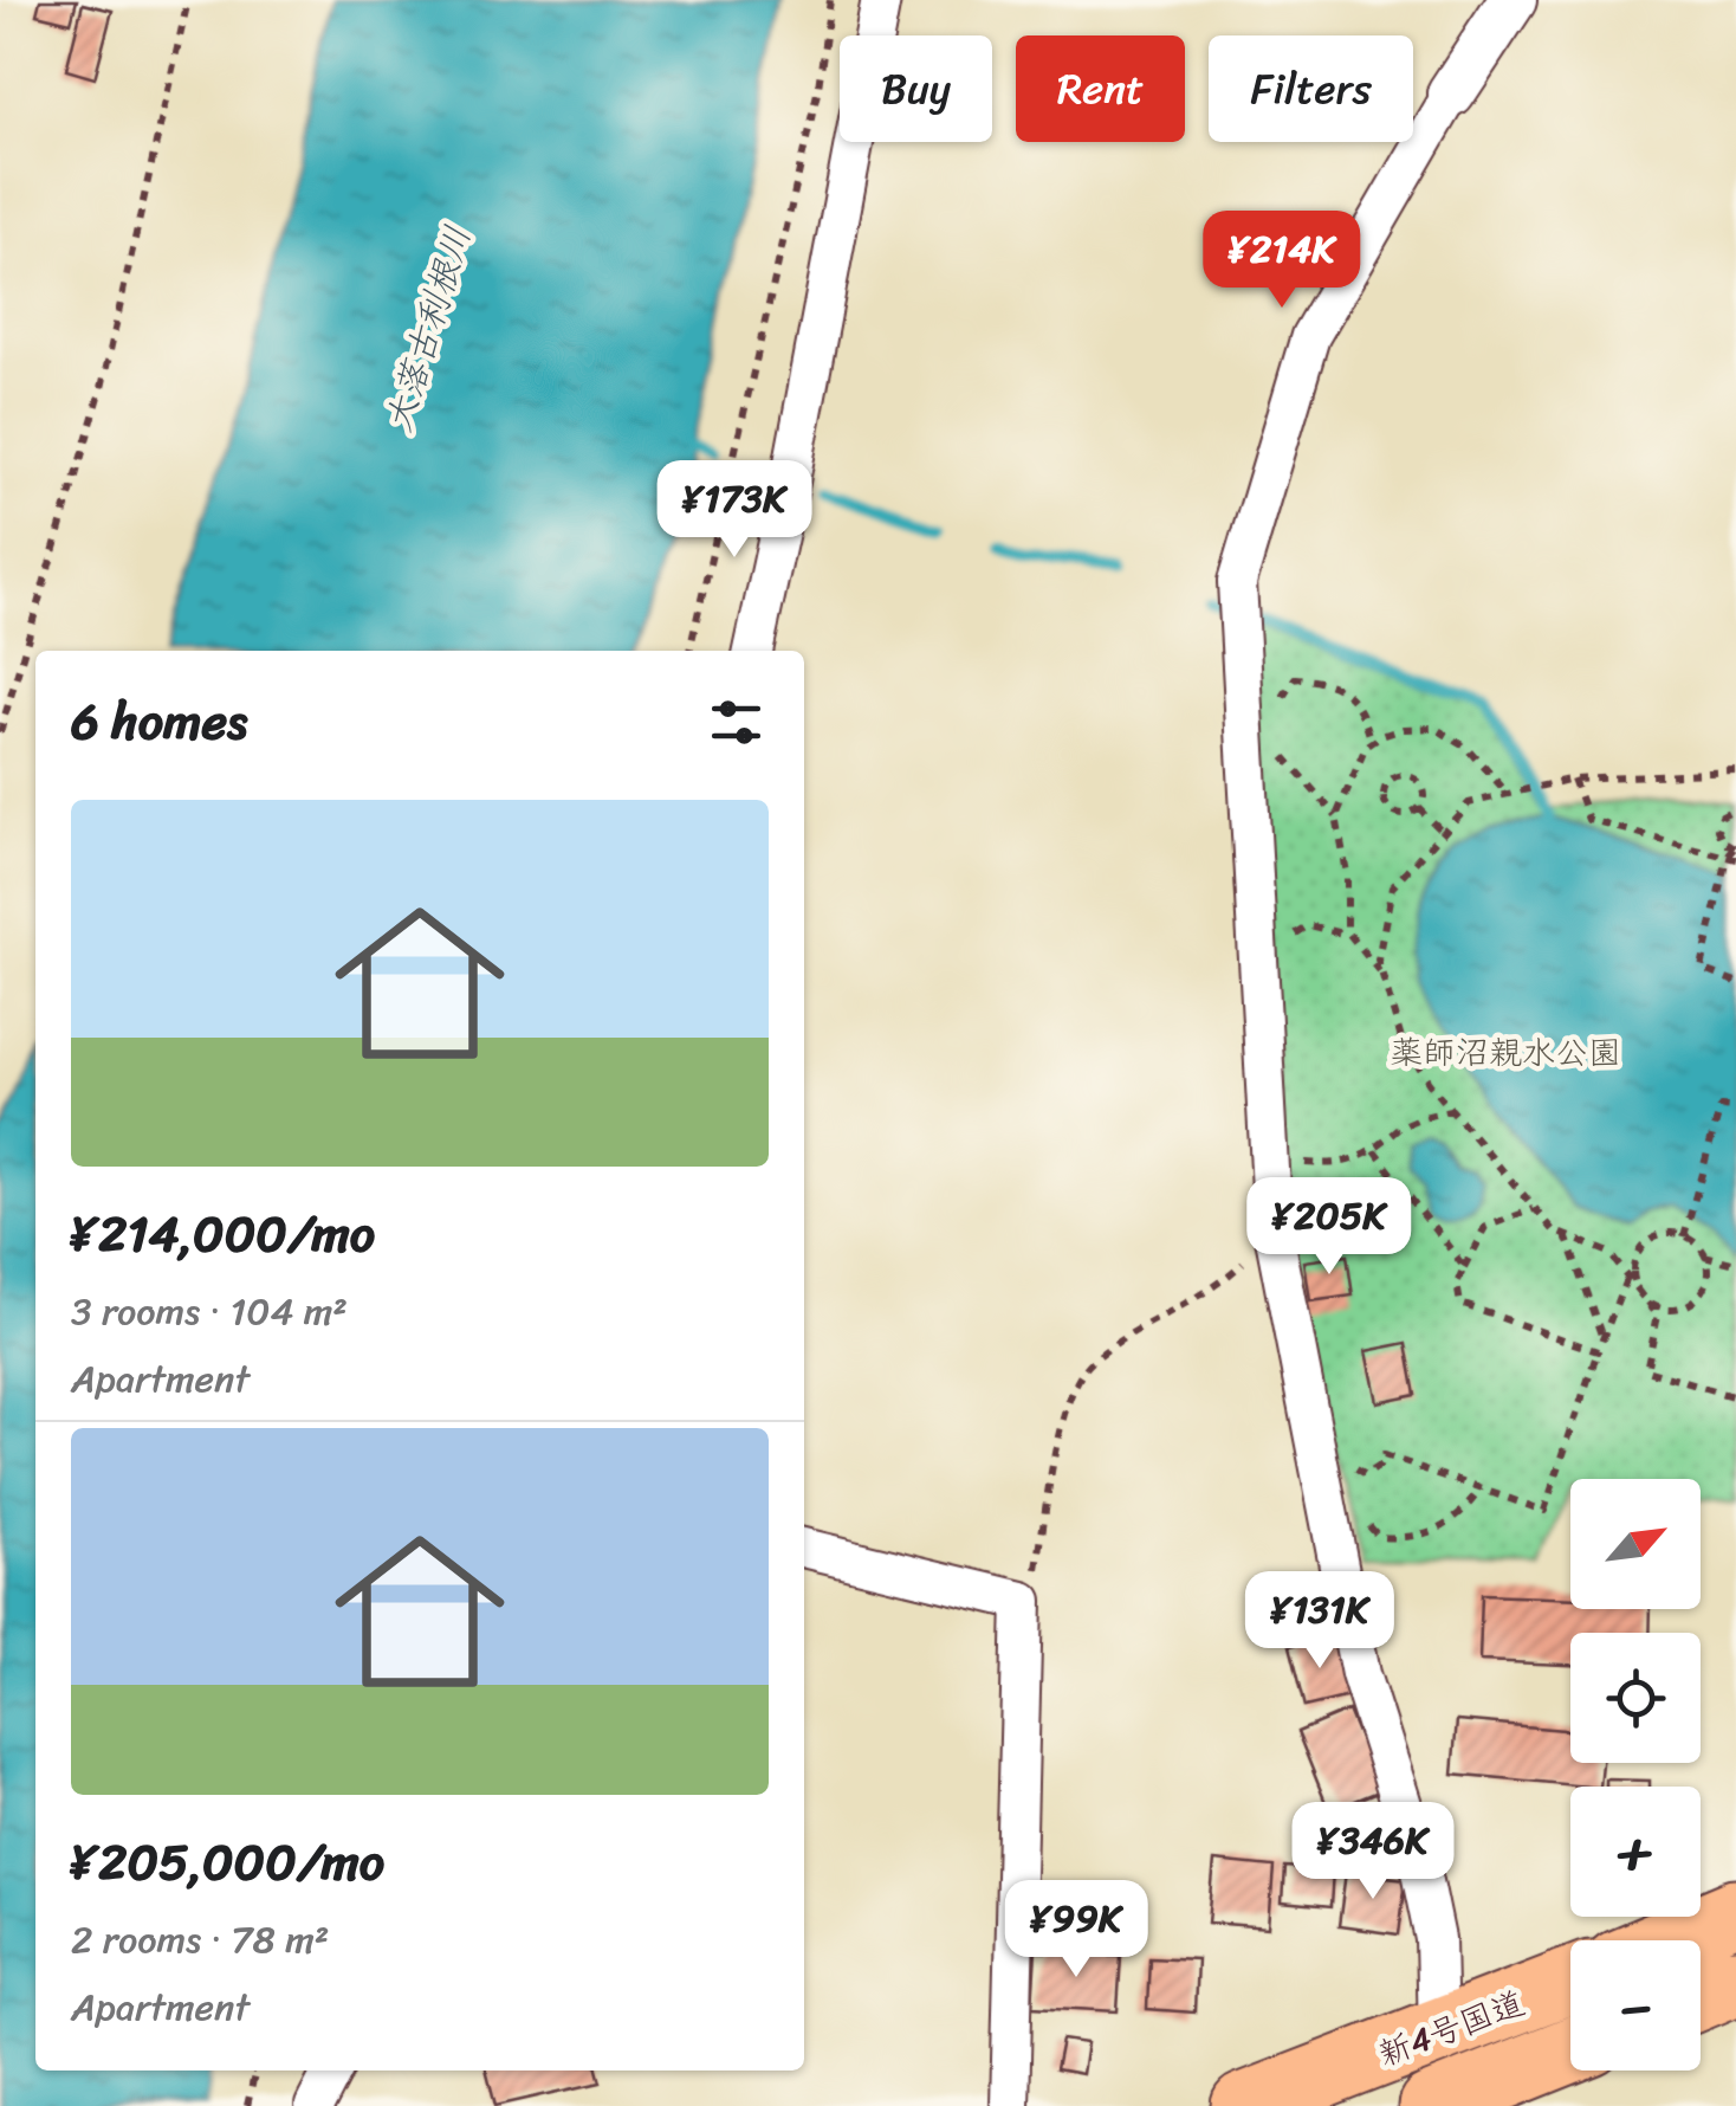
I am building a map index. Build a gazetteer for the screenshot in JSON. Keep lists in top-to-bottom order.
{
  "streets": {
    "highway": ["新4号国道"]
  },
  "water": ["大落古利根川"],
  "parks": ["薬師沼親水公園"],
  "north": "top right",
  "page": {
    "chip": ["Buy", "Rent", "Filters"],
    "price": [
      "¥214K",
      "¥173K",
      "¥205K",
      "¥131K",
      "¥346K",
      "¥99K"
    ],
    "heading": "6 homes",
    "list": [
      {
        "name": "¥214,000/mo",
        "note": "3 rooms · 104 m² · Apartment"
      },
      {
        "name": "¥205,000/mo",
        "note": "2 rooms · 78 m² · Apartment"
      }
    ],
    "map_buttons": ["+", "−"]
  }
}
